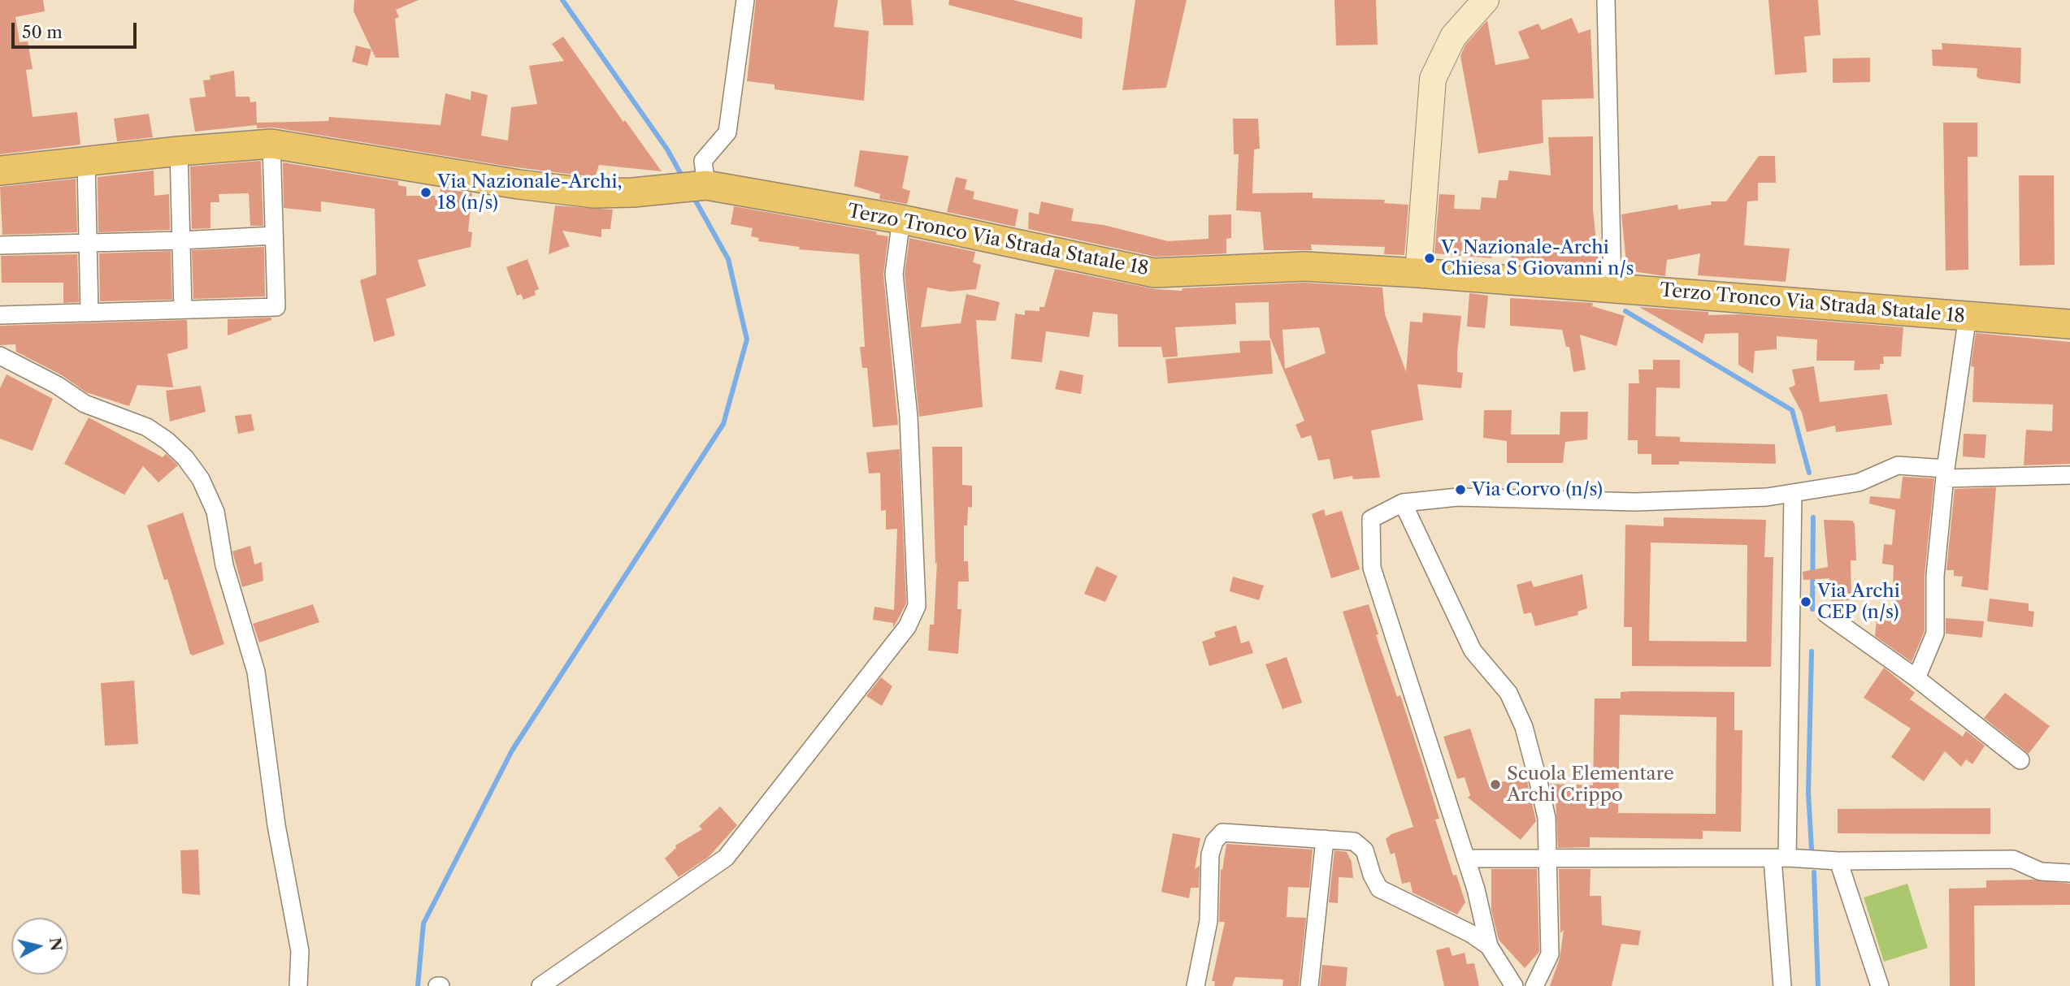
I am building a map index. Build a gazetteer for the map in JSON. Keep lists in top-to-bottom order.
{
  "streets": {
    "main road": ["Terzo Tronco Via Strada Statale 18"]
  },
  "places": [
    "Via Nazionale-Archi, 18 (n/s)",
    "V. Nazionale-Archi Chiesa S Giovanni n/s",
    "Via Corvo (n/s)",
    "Via Archi CEP (n/s)",
    "Scuola Elementare Archi Crippo"
  ],
  "scale_bar": "50 m",
  "north": "right"
}
